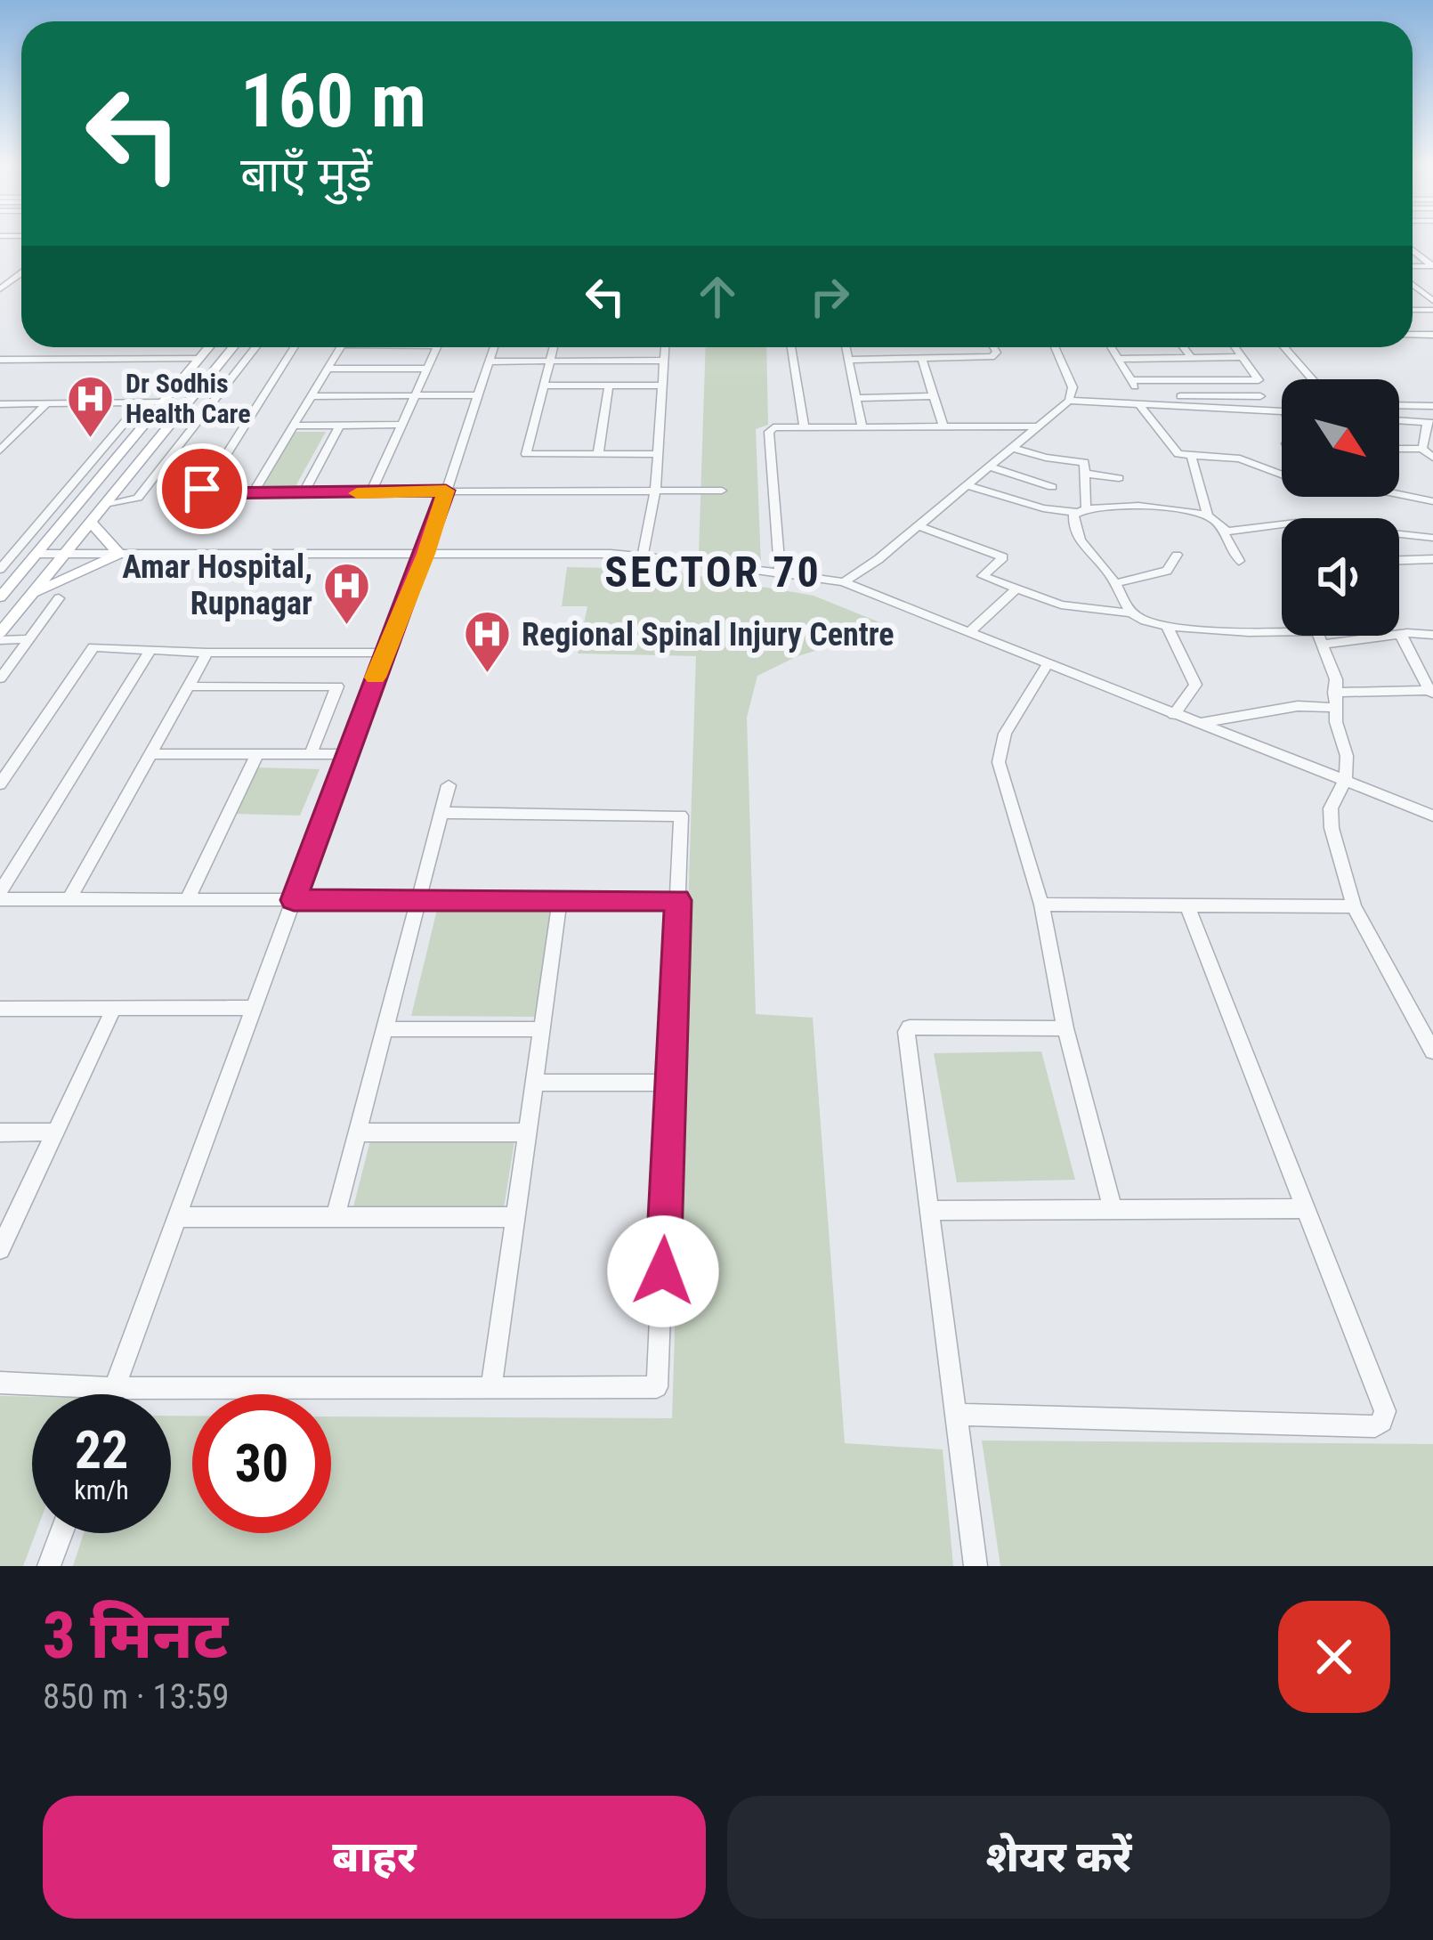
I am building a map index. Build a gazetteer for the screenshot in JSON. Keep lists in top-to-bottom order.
{
  "districts": ["SECTOR 70"],
  "places": {
    "hospital": ["Dr Sodhis Health Care", "Amar Hospital, Rupnagar", "Regional Spinal Injury Centre"]
  },
  "north": "bottom right",
  "page": {
    "turn": ["160 m", "बाएँ मुड़ें"],
    "speed": "22 km/h",
    "limit": "30",
    "heading": ["3 मिनट", "850 m · 13:59"],
    "buttons": ["बाहर", "शेयर करें"]
  }
}
